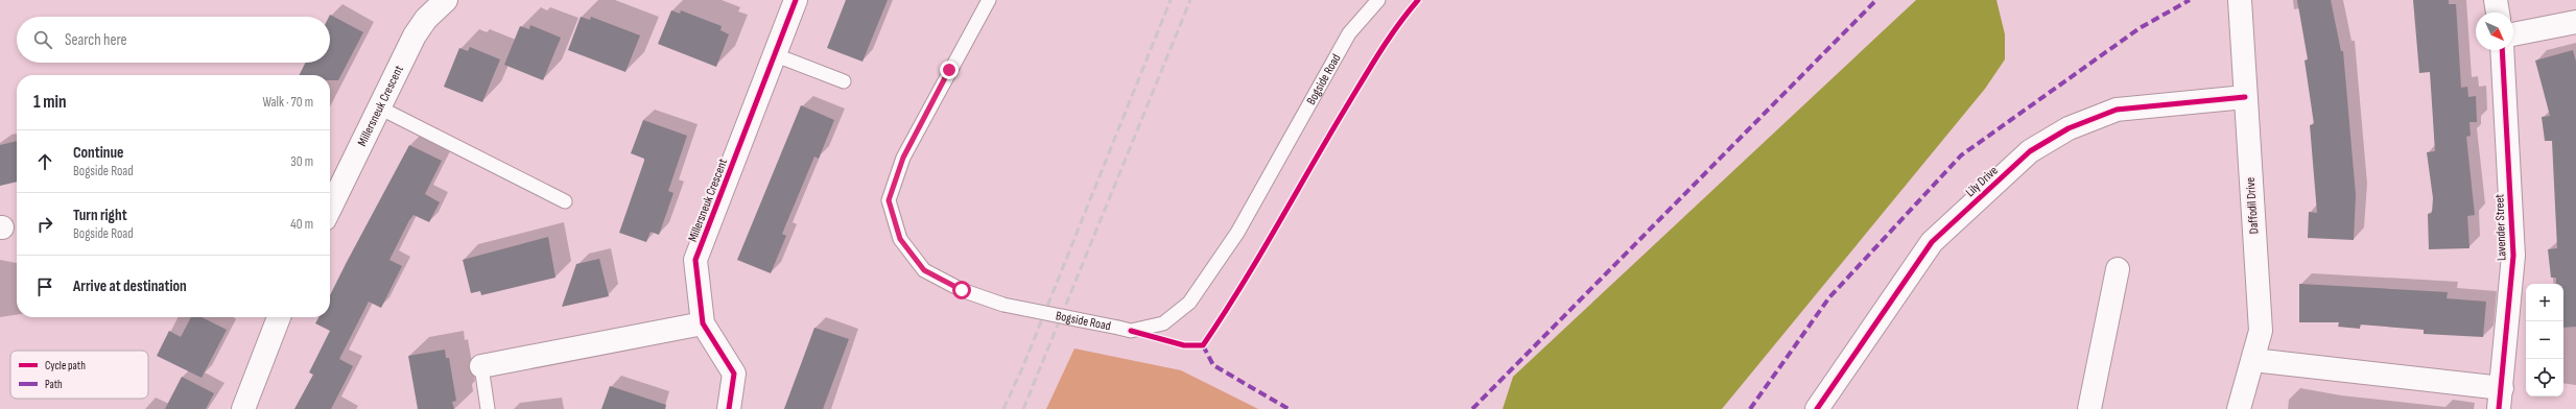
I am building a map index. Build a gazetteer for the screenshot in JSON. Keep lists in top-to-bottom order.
{
  "streets": {
    "street": [
      "Millersneuk Crescent",
      "Lily Drive",
      "Daffodil Drive",
      "Lavender Street"
    ],
    "lane": ["Bogside Road"]
  },
  "crossings": [
    ["Lily Drive", "Daffodil Drive"]
  ],
  "legend": ["Cycle path", "Path"],
  "north": "bottom right",
  "page": {
    "search": "Search here",
    "heading": ["1 min", "Walk · 70 m"],
    "list": [
      ["Continue", "Bogside Road", "30 m"],
      ["Turn right", "Bogside Road", "40 m"],
      "Arrive at destination"
    ],
    "map_buttons": ["+", "−"]
  }
}
